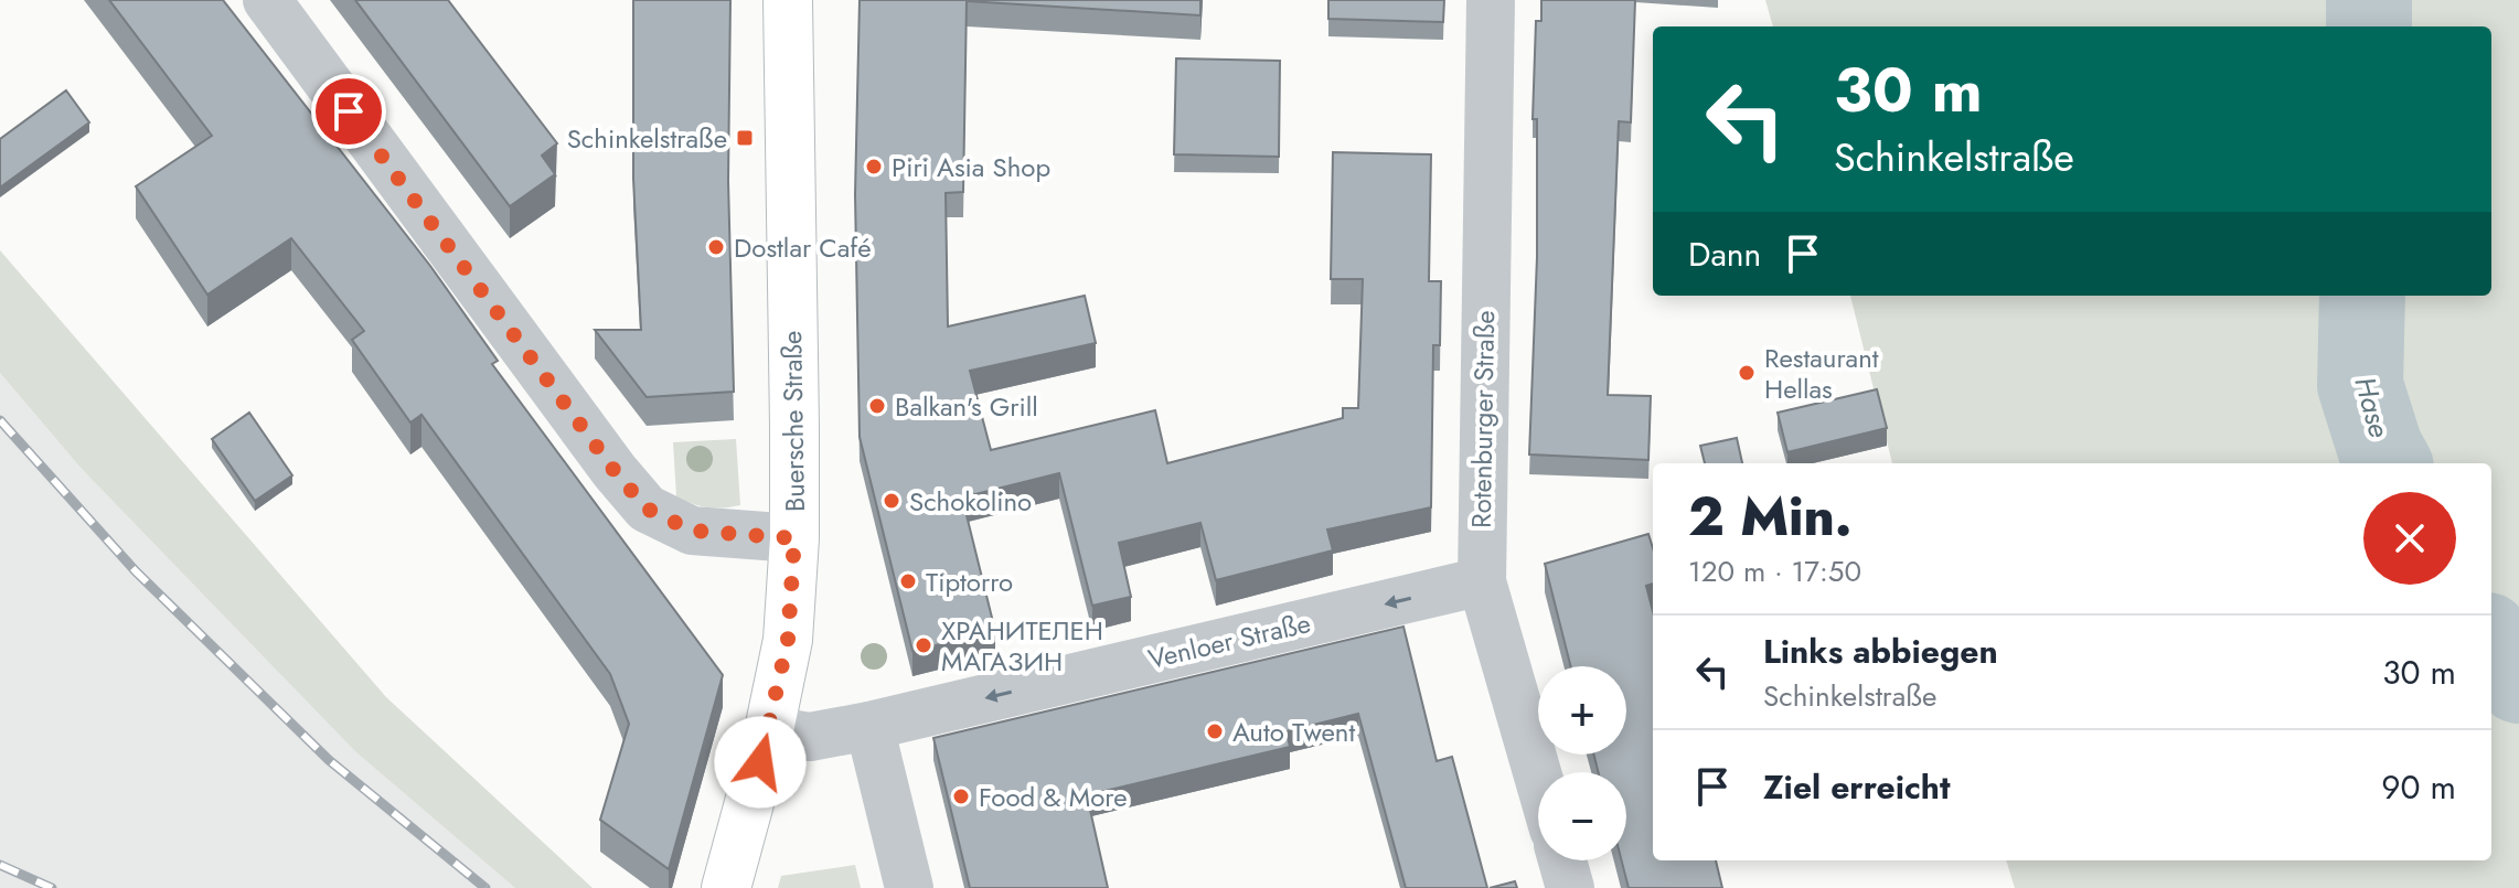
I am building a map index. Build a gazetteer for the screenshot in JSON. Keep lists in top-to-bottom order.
{
  "streets": {
    "main road": ["Buersche Straße"],
    "street": ["Rotenburger Straße", "Venloer Straße"]
  },
  "crossings": [
    ["Rotenburger Straße", "Venloer Straße"],
    ["Buersche Straße", "Venloer Straße"]
  ],
  "one_way": ["Venloer Straße"],
  "water": ["Hase"],
  "places": {
    "transit": ["Schinkelstraße"],
    "other": [
      "Piri Asia Shop",
      "Dostlar Café",
      "Restaurant Hellas",
      "Balkan's Grill",
      "Schokolino",
      "Tiptorro",
      "ХРАНИТЕЛЕН МАГАЗИН",
      "Auto Twent",
      "Food & More"
    ]
  },
  "page": {
    "turn": ["30 m", "Schinkelstraße"],
    "then": "Dann",
    "heading": ["2 Min.", "120 m · 17:50"],
    "list": [
      {
        "name": "Links abbiegen",
        "note": "Schinkelstraße",
        "value": "30 m"
      },
      {
        "name": "Ziel erreicht",
        "value": "90 m"
      }
    ],
    "map_buttons": ["+", "−"]
  }
}
